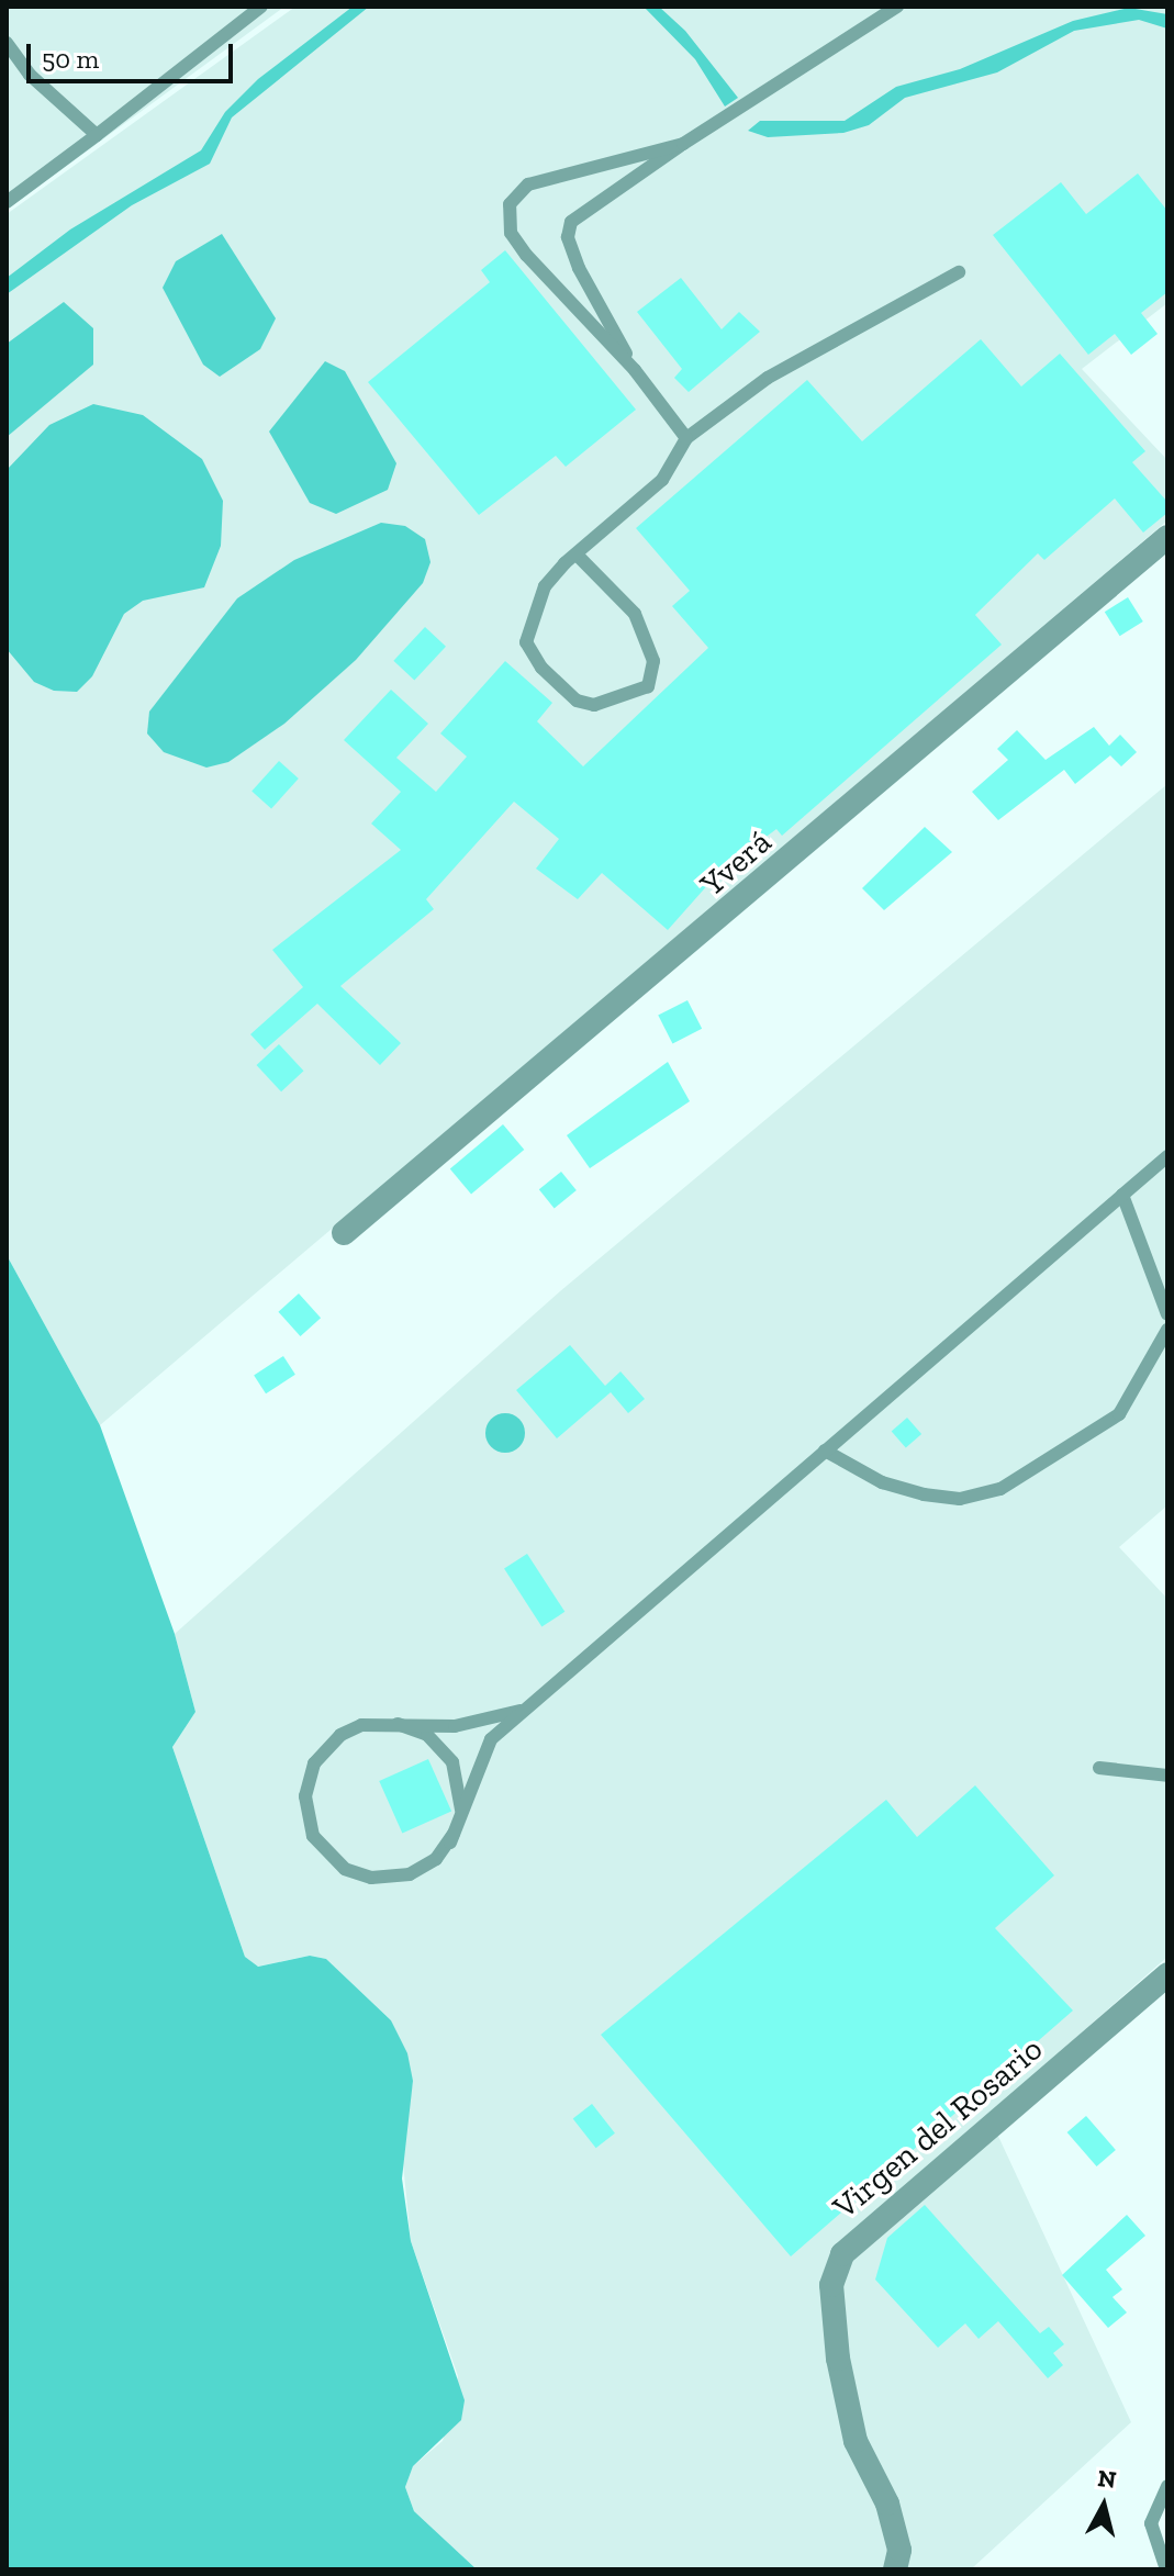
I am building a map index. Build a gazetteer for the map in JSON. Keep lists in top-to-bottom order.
{
  "streets": {
    "street": ["Yverá", "Virgen del Rosario"]
  },
  "scale_bar": "50 m",
  "north": "top"
}
